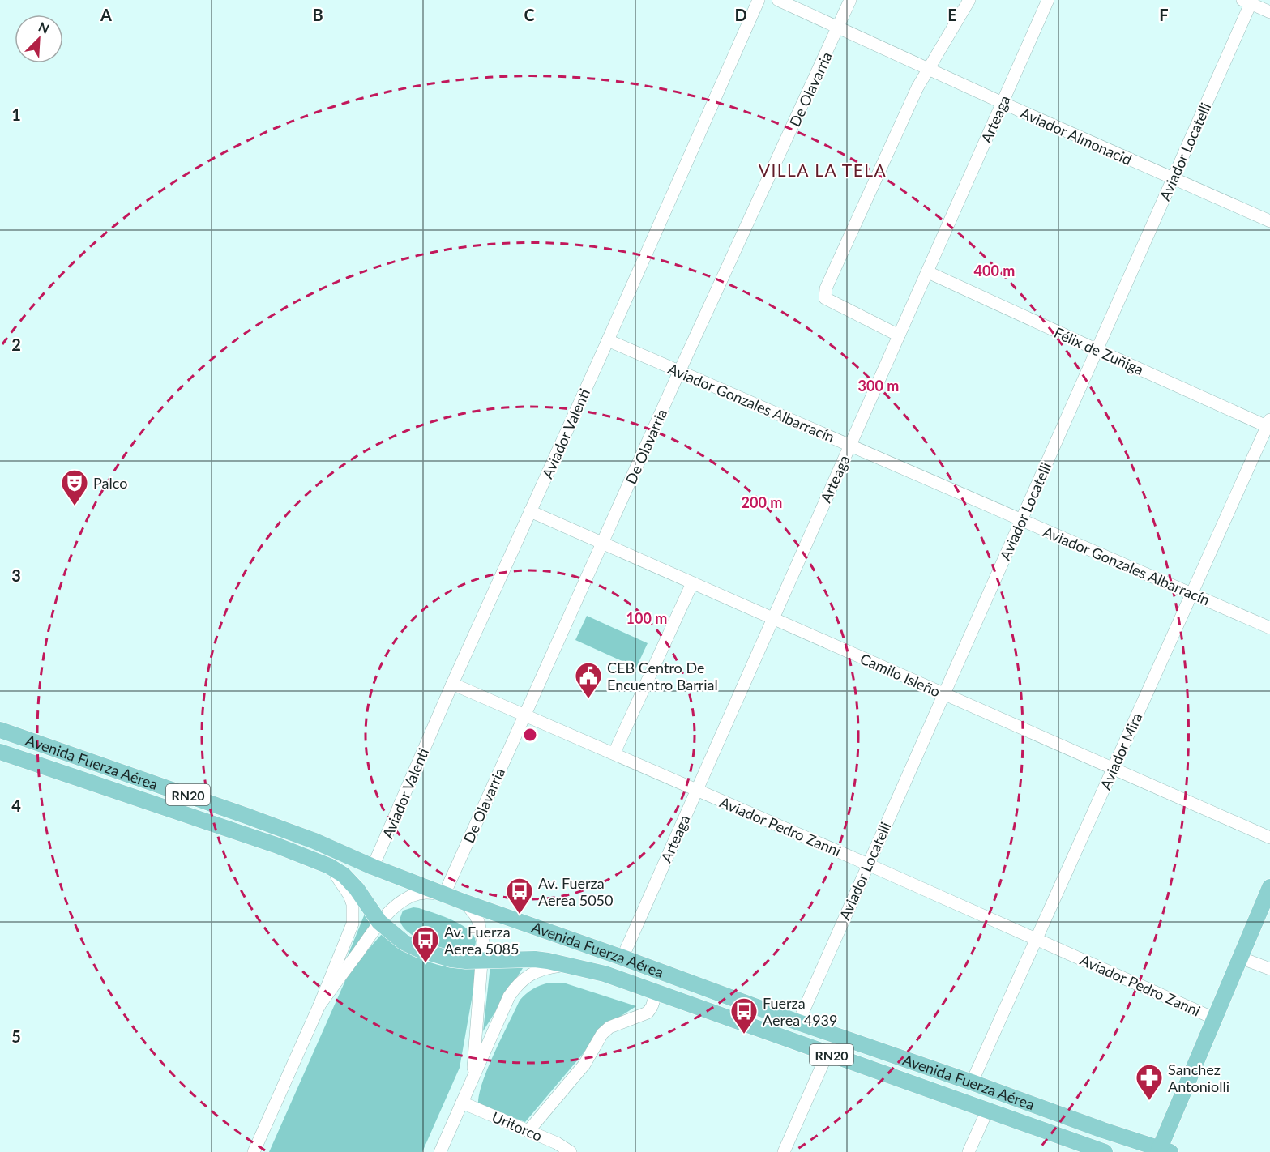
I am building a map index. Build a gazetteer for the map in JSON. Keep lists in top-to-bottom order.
{
  "streets": {
    "main road": ["Avenida Fuerza Aérea", "RN20"],
    "street": [
      "De Olavarria",
      "Arteaga",
      "Aviador Almonacid",
      "Aviador Locatelli",
      "Félix de Zuñiga",
      "Aviador Gonzales Albarracín",
      "Aviador Valenti",
      "Camilo Isleño",
      "Aviador Mira",
      "Aviador Pedro Zanni",
      "Uritorco"
    ]
  },
  "crossings": [
    ["De Olavarria", "Aviador Almonacid"],
    ["De Olavarria", "Aviador Gonzales Albarracín"],
    ["De Olavarria", "Camilo Isleño"],
    ["De Olavarria", "Avenida Fuerza Aérea"],
    ["De Olavarria", "Aviador Pedro Zanni"],
    ["Arteaga", "Aviador Almonacid"],
    ["Arteaga", "Félix de Zuñiga"],
    ["Arteaga", "Aviador Gonzales Albarracín"],
    ["Arteaga", "Camilo Isleño"],
    ["Arteaga", "Avenida Fuerza Aérea"],
    ["Arteaga", "Aviador Pedro Zanni"],
    ["Aviador Almonacid", "Aviador Locatelli"],
    ["Aviador Locatelli", "Félix de Zuñiga"],
    ["Aviador Locatelli", "Aviador Gonzales Albarracín"],
    ["Aviador Locatelli", "Camilo Isleño"],
    ["Aviador Locatelli", "Avenida Fuerza Aérea"],
    ["Aviador Locatelli", "Aviador Pedro Zanni"],
    ["Félix de Zuñiga", "Aviador Mira"],
    ["Aviador Gonzales Albarracín", "Aviador Valenti"],
    ["Aviador Gonzales Albarracín", "Aviador Mira"],
    ["Aviador Valenti", "Camilo Isleño"],
    ["Aviador Valenti", "Avenida Fuerza Aérea"],
    ["Aviador Valenti", "Aviador Pedro Zanni"],
    ["Camilo Isleño", "Aviador Mira"],
    ["Aviador Mira", "Avenida Fuerza Aérea"],
    ["Aviador Mira", "Aviador Pedro Zanni"]
  ],
  "districts": ["VILLA LA TELA"],
  "places": {
    "theatre": ["Palco"],
    "public building": ["CEB Centro De Encuentro Barrial"],
    "bus stop": ["Av. Fuerza Aerea 5050", "Av. Fuerza Aerea 5085", "Fuerza Aerea 4939"],
    "pharmacy": ["Sanchez Antoniolli"]
  },
  "north": "top right",
  "grid": {
    "columns": [
      "A",
      "B",
      "C",
      "D",
      "E",
      "F"
    ],
    "rows": [
      "1",
      "2",
      "3",
      "4",
      "5"
    ]
  },
  "rings": [
    "400 m",
    "300 m",
    "200 m",
    "100 m"
  ]
}
